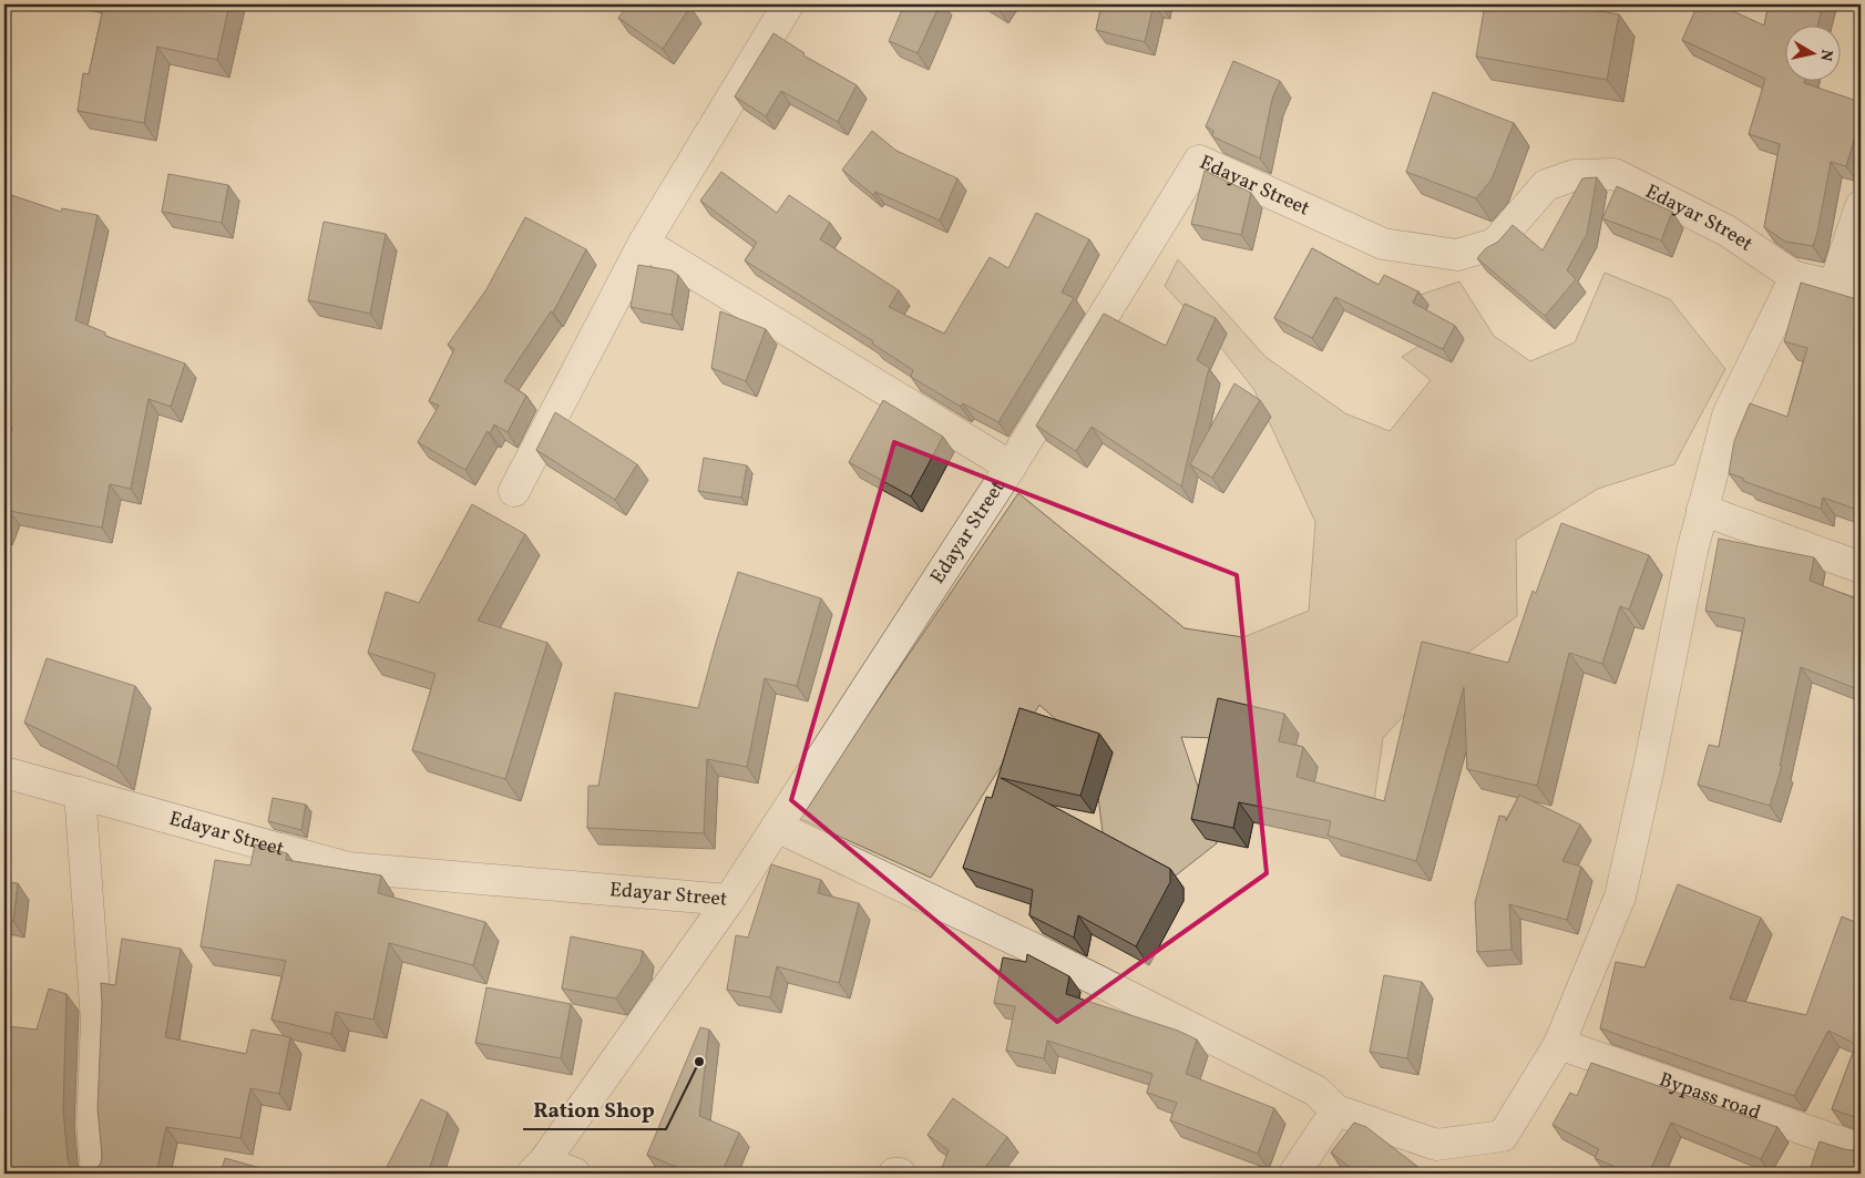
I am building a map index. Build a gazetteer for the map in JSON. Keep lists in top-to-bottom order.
{
  "streets": {
    "street": ["Edayar Street", "Bypass road"]
  },
  "places": ["Ration Shop"],
  "north": "right"
}
